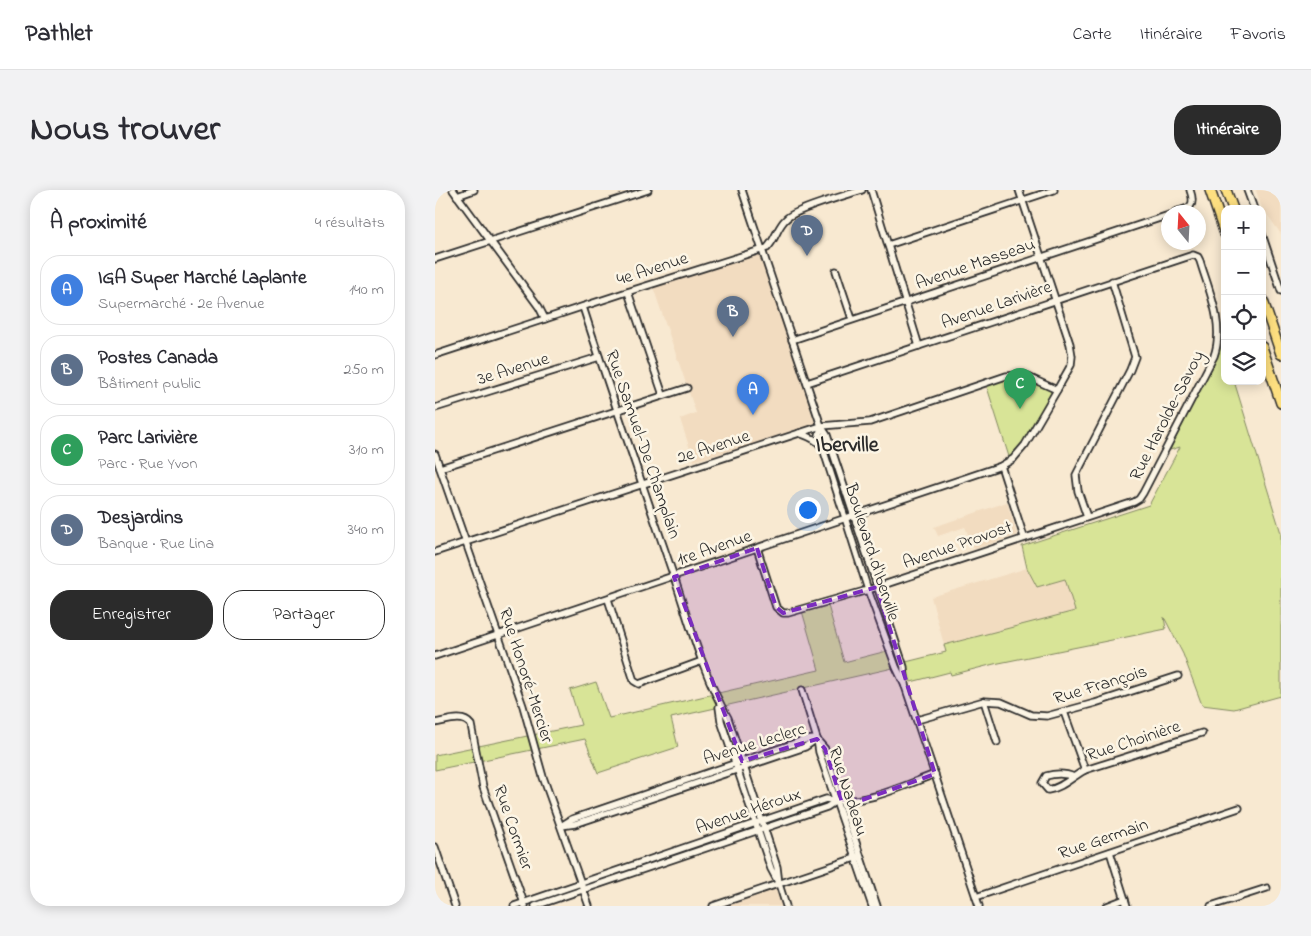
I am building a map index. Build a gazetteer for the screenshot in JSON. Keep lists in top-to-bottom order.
{
  "streets": {
    "street": [
      "Avenue Masseau",
      "4e Avenue",
      "Avenue Larivière",
      "3e Avenue",
      "Rue Harolde-Savoy",
      "Rue Samuel-De Champlain",
      "2e Avenue",
      "Avenue Provost",
      "1re Avenue",
      "Boulevard d'Iberville",
      "Rue Honoré-Mercier",
      "Rue François",
      "Rue Choinière",
      "Avenue Leclerc",
      "Rue Nadeau",
      "Avenue Héroux",
      "Rue Cormier",
      "Rue Germain"
    ]
  },
  "crossings": [
    ["Avenue Masseau", "1re Avenue"],
    ["Avenue Masseau", "Boulevard d'Iberville"],
    ["4e Avenue", "Rue Samuel-De Champlain"],
    ["4e Avenue", "Boulevard d'Iberville"],
    ["Avenue Larivière", "Rue Harolde-Savoy"],
    ["Avenue Larivière", "1re Avenue"],
    ["Avenue Larivière", "Boulevard d'Iberville"],
    ["3e Avenue", "Rue Samuel-De Champlain"],
    ["Rue Harolde-Savoy", "Avenue Provost"],
    ["Rue Samuel-De Champlain", "2e Avenue"],
    ["Rue Samuel-De Champlain", "1re Avenue"],
    ["Rue Samuel-De Champlain", "Avenue Leclerc"],
    ["Rue Samuel-De Champlain", "Avenue Héroux"],
    ["2e Avenue", "1re Avenue"],
    ["2e Avenue", "Boulevard d'Iberville"],
    ["2e Avenue", "Rue Honoré-Mercier"],
    ["Avenue Provost", "1re Avenue"],
    ["Avenue Provost", "Boulevard d'Iberville"],
    ["1re Avenue", "Boulevard d'Iberville"],
    ["1re Avenue", "Rue Honoré-Mercier"],
    ["Boulevard d'Iberville", "Rue François"],
    ["Boulevard d'Iberville", "Avenue Héroux"],
    ["Boulevard d'Iberville", "Rue Germain"],
    ["Rue Honoré-Mercier", "Avenue Leclerc"],
    ["Rue Honoré-Mercier", "Avenue Héroux"],
    ["Avenue Leclerc", "Rue Nadeau"],
    ["Rue Nadeau", "Avenue Héroux"],
    ["Avenue Héroux", "Rue Cormier"]
  ],
  "districts": ["Iberville"],
  "north": "top",
  "page": {
    "header": "Pathlet",
    "nav": ["Carte", "Itinéraire", "Favoris"],
    "title": "Nous trouver",
    "buttons": [
      "Itinéraire",
      ["Enregistrer", "Partager"]
    ],
    "heading": ["À proximité", "4 résultats"],
    "map_buttons": ["+", "−"],
    "pins": [
      "D",
      "B",
      "C",
      "A"
    ],
    "list": [
      {
        "mark": "A",
        "name": "IGA Super Marché Laplante",
        "note": "Supermarché · 2e Avenue",
        "value": "140 m"
      },
      {
        "mark": "B",
        "name": "Postes Canada",
        "note": "Bâtiment public",
        "value": "250 m"
      },
      {
        "mark": "C",
        "name": "Parc Larivière",
        "note": "Parc · Rue Yvon",
        "value": "310 m"
      },
      {
        "mark": "D",
        "name": "Desjardins",
        "note": "Banque · Rue Lina",
        "value": "340 m"
      }
    ]
  }
}
